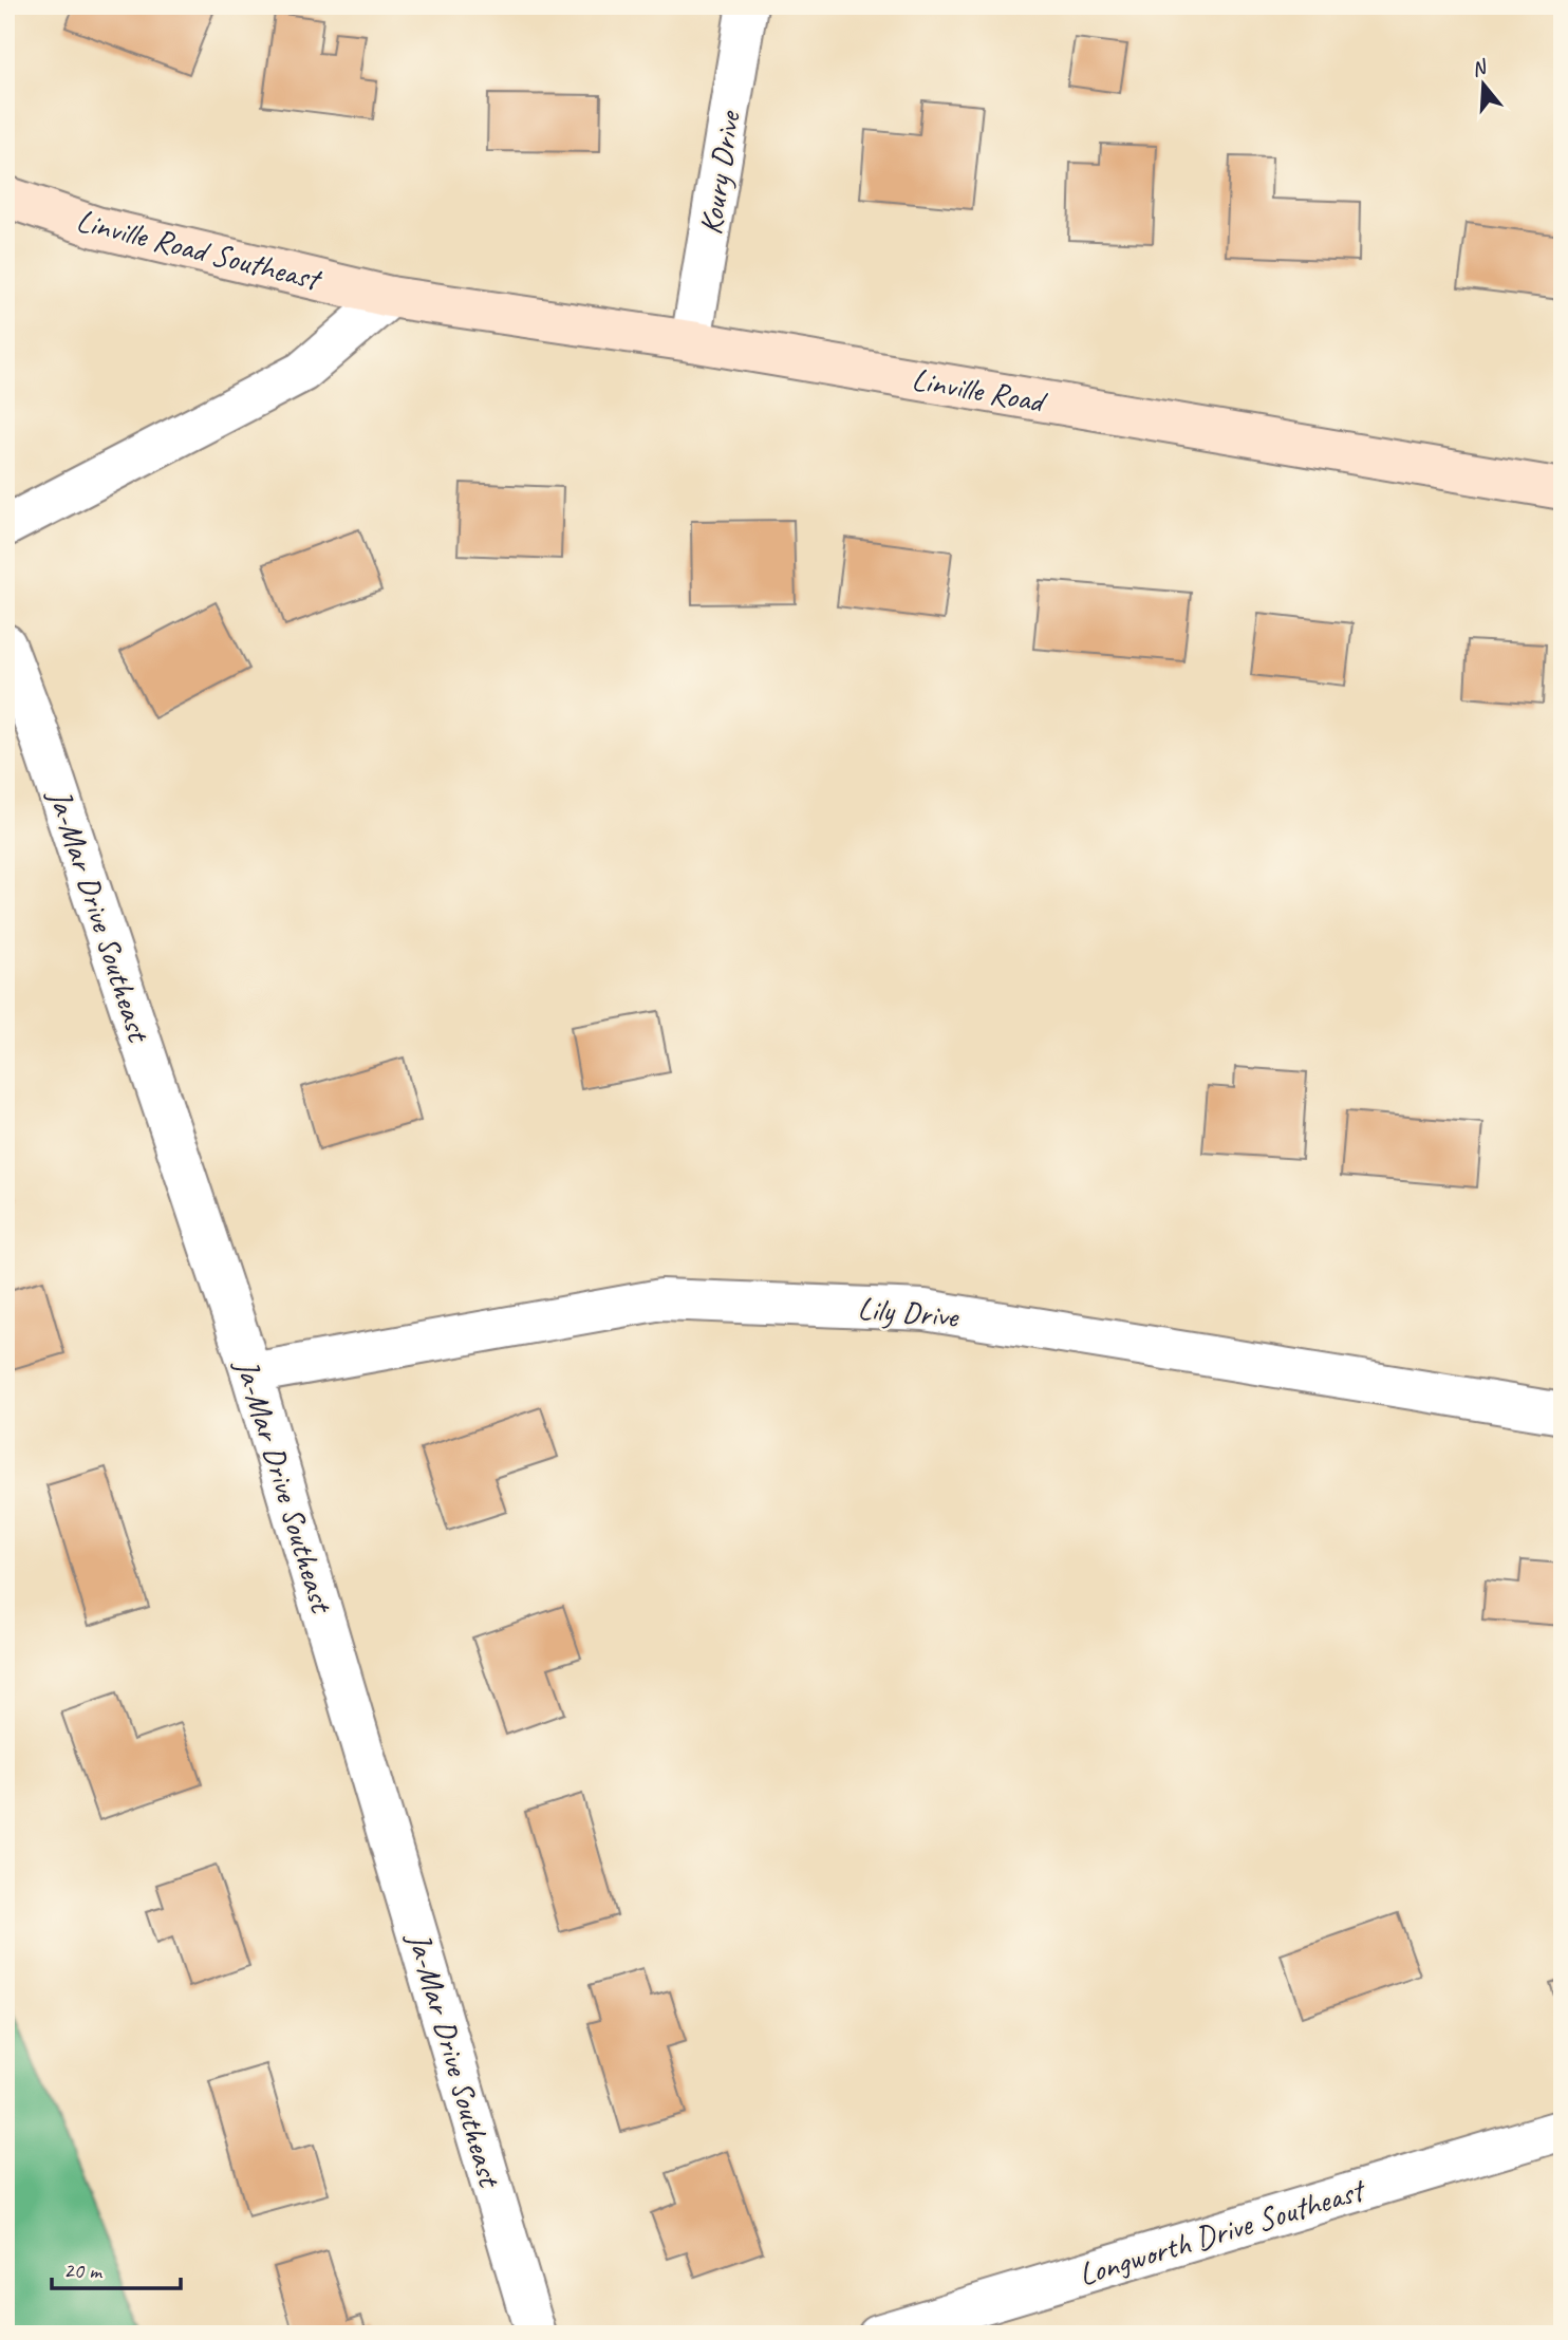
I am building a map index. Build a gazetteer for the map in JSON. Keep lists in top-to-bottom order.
{
  "streets": {
    "main road": ["Linville Road Southeast", "Linville Road"],
    "street": [
      "Koury Drive",
      "Ja-Mar Drive Southeast",
      "Lily Drive",
      "Longworth Drive Southeast"
    ]
  },
  "crossings": [
    ["Koury Drive", "Linville Road"],
    ["Linville Road Southeast", "Linville Road"],
    ["Ja-Mar Drive Southeast", "Lily Drive"]
  ],
  "scale_bar": "20 m",
  "north": "top"
}
